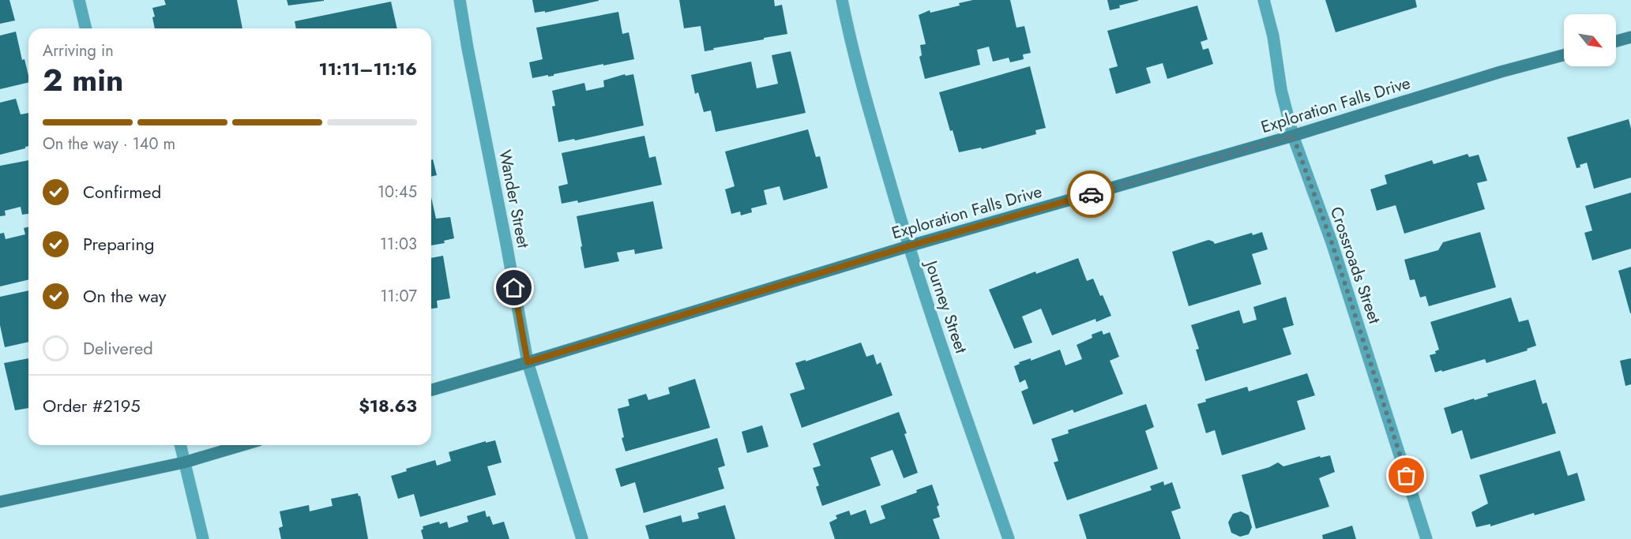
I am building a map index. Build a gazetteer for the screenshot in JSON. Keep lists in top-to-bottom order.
{
  "streets": {
    "street": [
      "Exploration Falls Drive",
      "Wander Street",
      "Crossroads Street",
      "Journey Street"
    ]
  },
  "crossings": [
    ["Exploration Falls Drive", "Wander Street"],
    ["Exploration Falls Drive", "Crossroads Street"],
    ["Exploration Falls Drive", "Journey Street"]
  ],
  "north": "bottom right",
  "page": {
    "heading": ["2 min", "Arriving in", "11:11–11:16"],
    "panel": ["Order #2195", "$18.63"],
    "bar": "On the way · 140 m",
    "list": [
      ["Confirmed", "10:45"],
      ["Preparing", "11:03"],
      ["On the way", "11:07"],
      "Delivered"
    ]
  }
}
